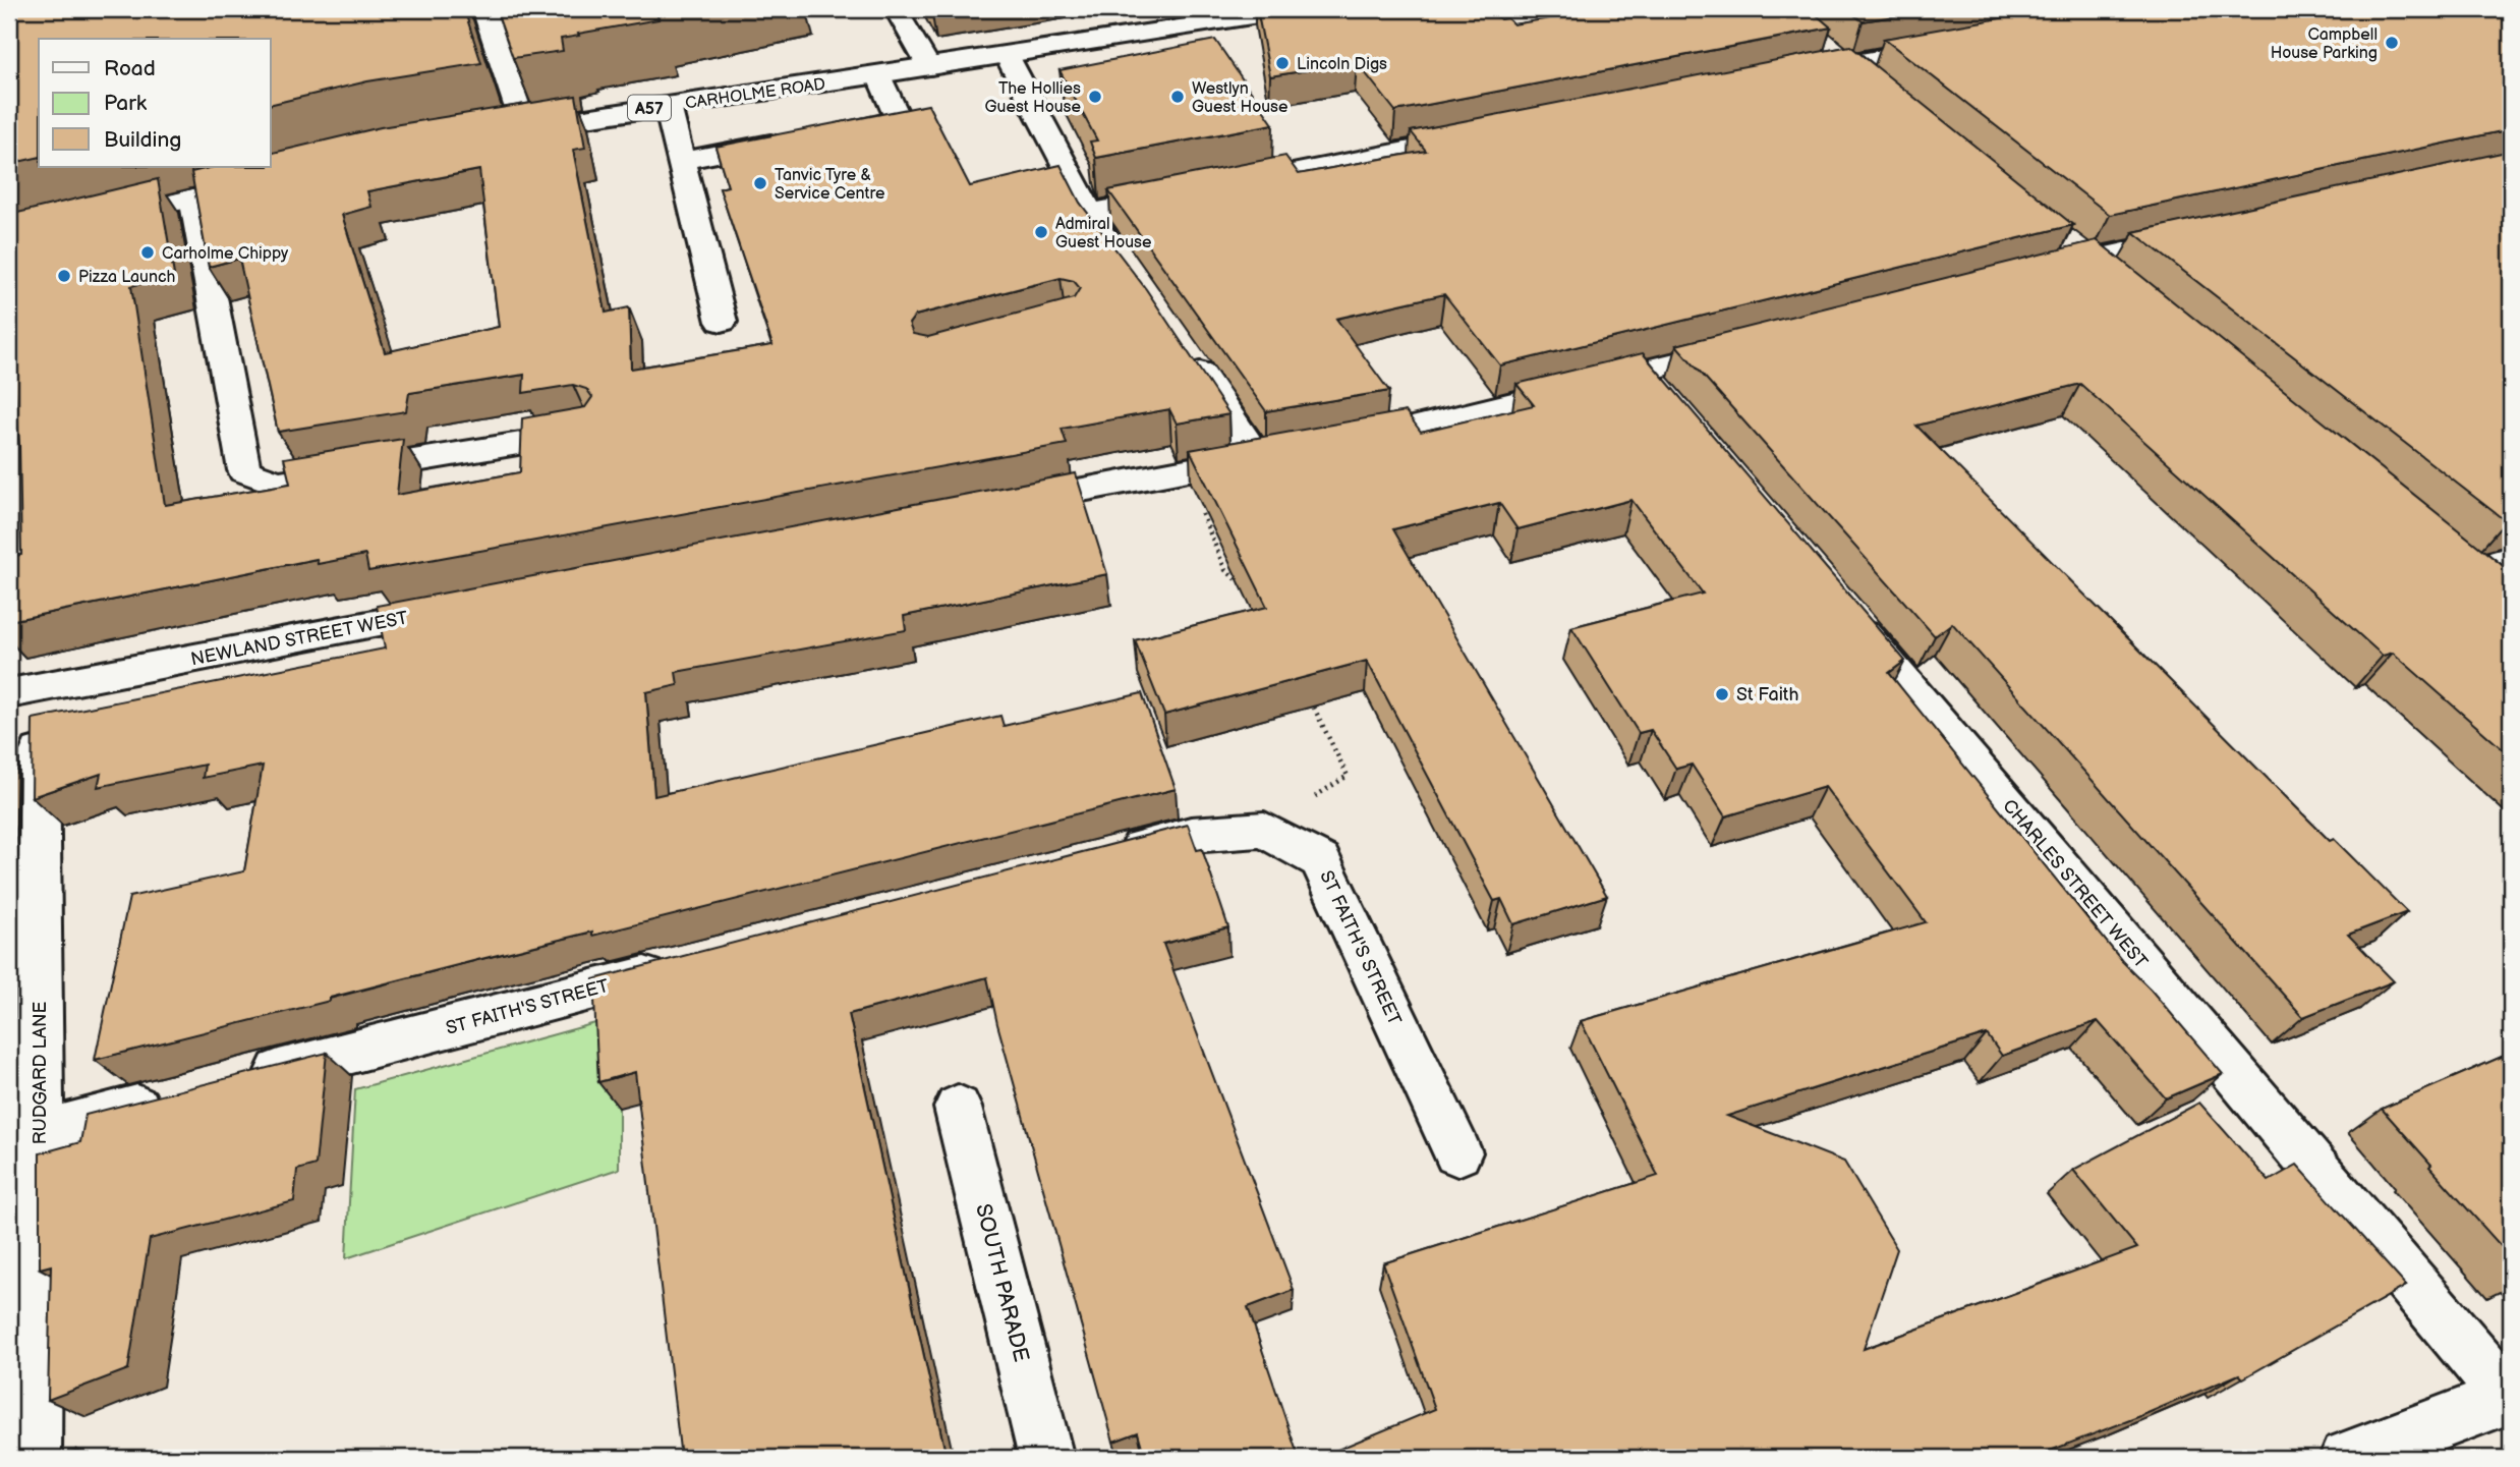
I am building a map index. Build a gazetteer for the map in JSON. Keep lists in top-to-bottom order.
{
  "streets": {
    "street": [
      "CARHOLME ROAD",
      "A57",
      "NEWLAND STREET WEST",
      "CHARLES STREET WEST",
      "ST FAITH'S STREET",
      "RUDGARD LANE",
      "SOUTH PARADE"
    ]
  },
  "crossings": [
    ["NEWLAND STREET WEST", "RUDGARD LANE"]
  ],
  "places": [
    "Campbell House Parking",
    "Lincoln Digs",
    "The Hollies Guest House",
    "Westlyn Guest House",
    "Tanvic Tyre & Service Centre",
    "Admiral Guest House",
    "Carholme Chippy",
    "Pizza Launch",
    "St Faith"
  ],
  "legend": ["Road", "Park", "Building"]
}
